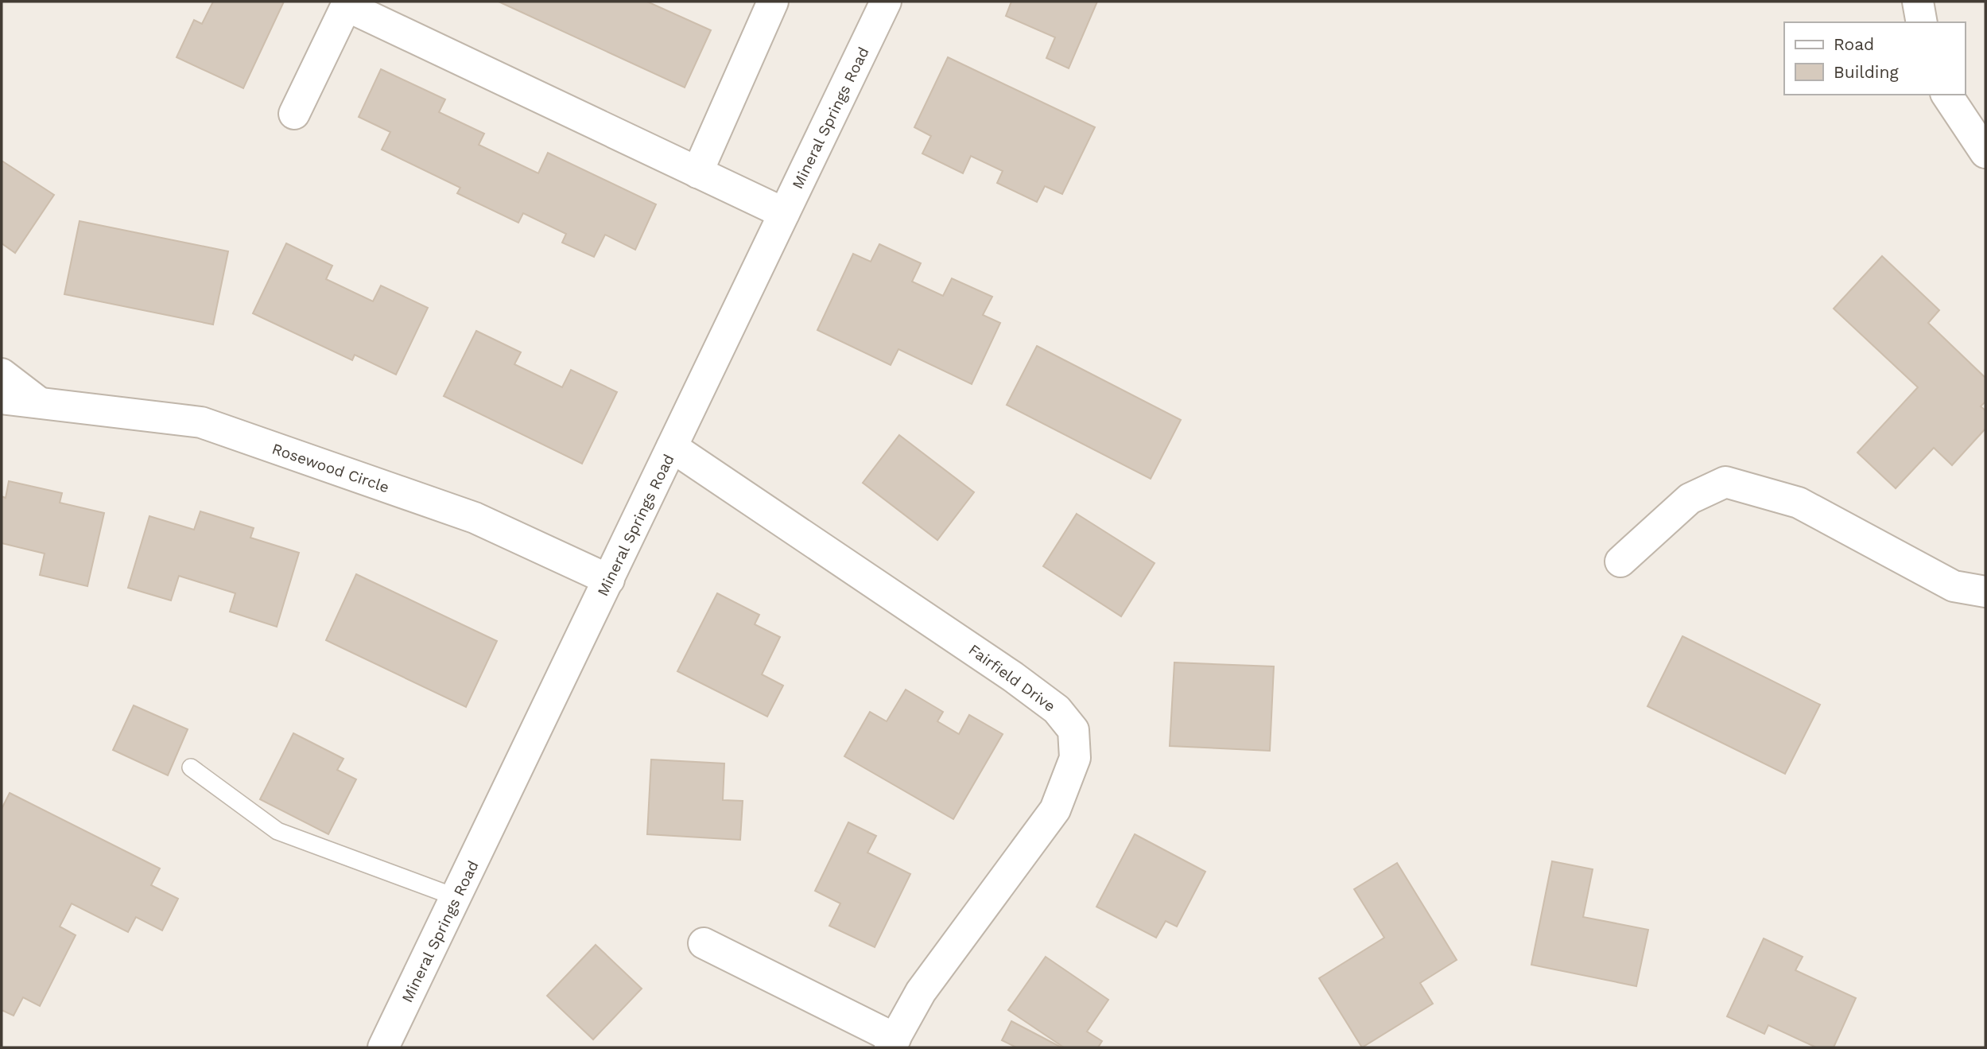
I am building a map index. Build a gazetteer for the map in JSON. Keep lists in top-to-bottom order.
{
  "streets": {
    "street": ["Mineral Springs Road", "Rosewood Circle", "Fairfield Drive"]
  },
  "crossings": [
    ["Mineral Springs Road", "Rosewood Circle"],
    ["Mineral Springs Road", "Fairfield Drive"]
  ],
  "legend": ["Road", "Building"]
}
